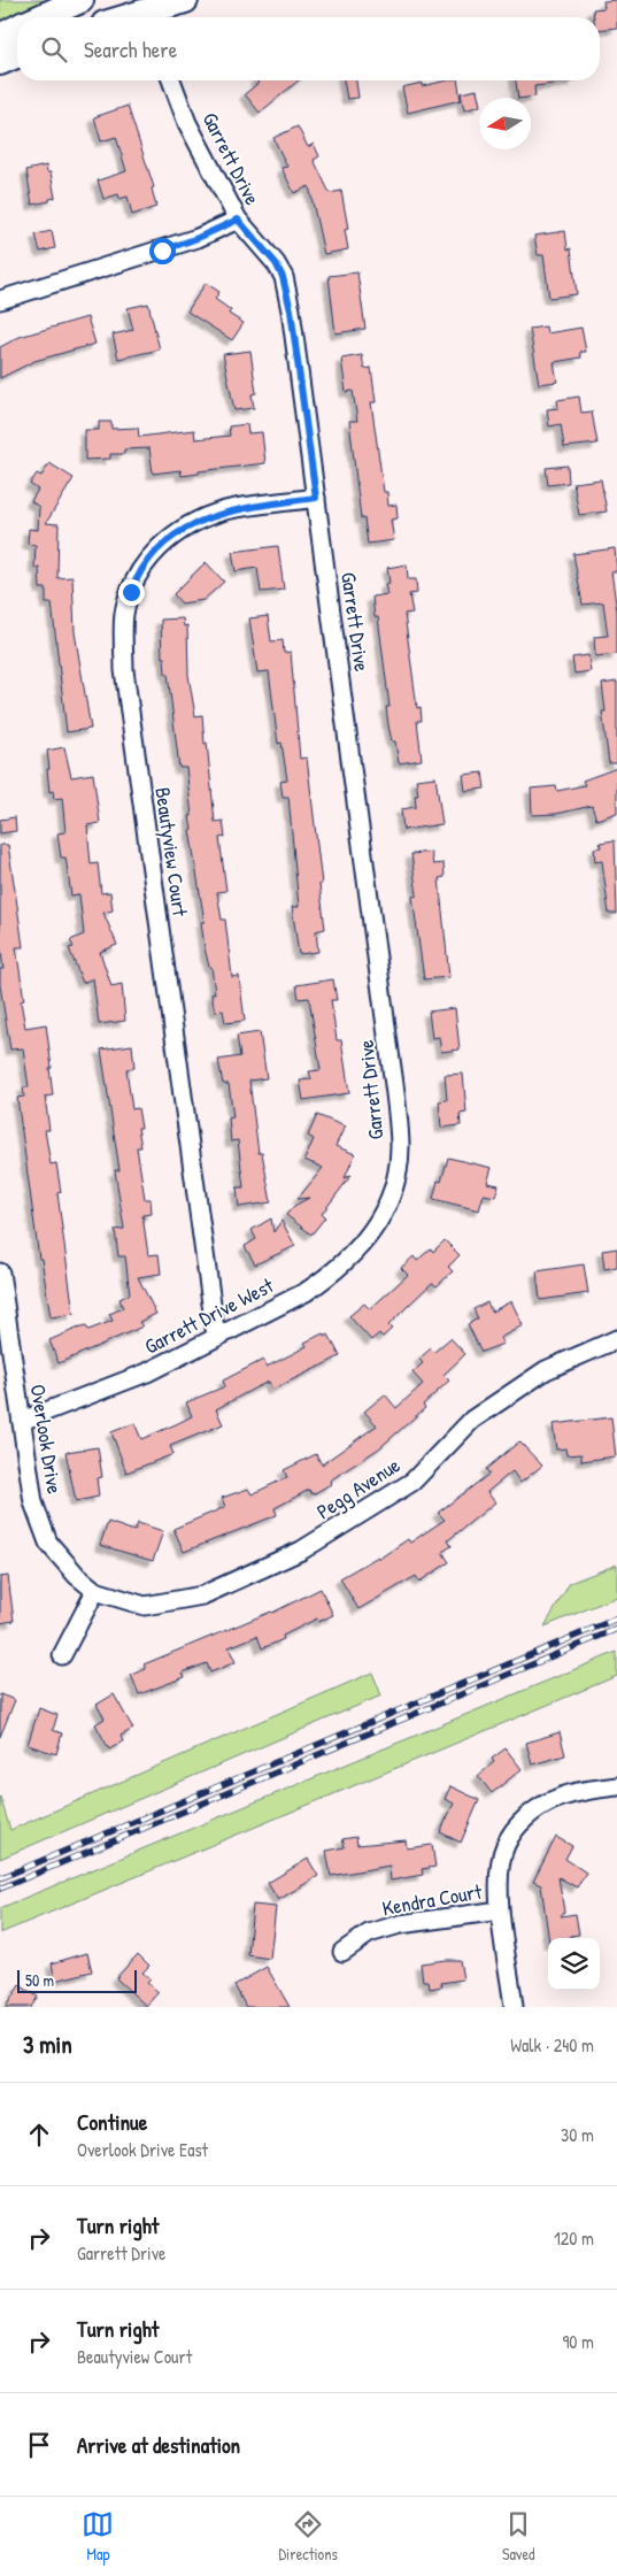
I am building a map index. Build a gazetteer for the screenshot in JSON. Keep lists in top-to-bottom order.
{
  "streets": {
    "street": [
      "Garrett Drive",
      "Beautyview Court",
      "Garrett Drive West",
      "Overlook Drive",
      "Pegg Avenue",
      "Kendra Court"
    ]
  },
  "crossings": [
    ["Garrett Drive", "Beautyview Court"],
    ["Garrett Drive", "Garrett Drive West"],
    ["Beautyview Court", "Garrett Drive West"],
    ["Garrett Drive West", "Overlook Drive"],
    ["Overlook Drive", "Pegg Avenue"]
  ],
  "scale_bar": "50 m",
  "north": "left",
  "page": {
    "search": "Search here",
    "scale": "50 m",
    "heading": ["3 min", "Walk · 240 m"],
    "list": [
      ["Continue", "Overlook Drive East", "30 m"],
      ["Turn right", "Garrett Drive", "120 m"],
      ["Turn right", "Beautyview Court", "90 m"],
      "Arrive at destination"
    ],
    "nav": ["Map", "Directions", "Saved"]
  }
}
